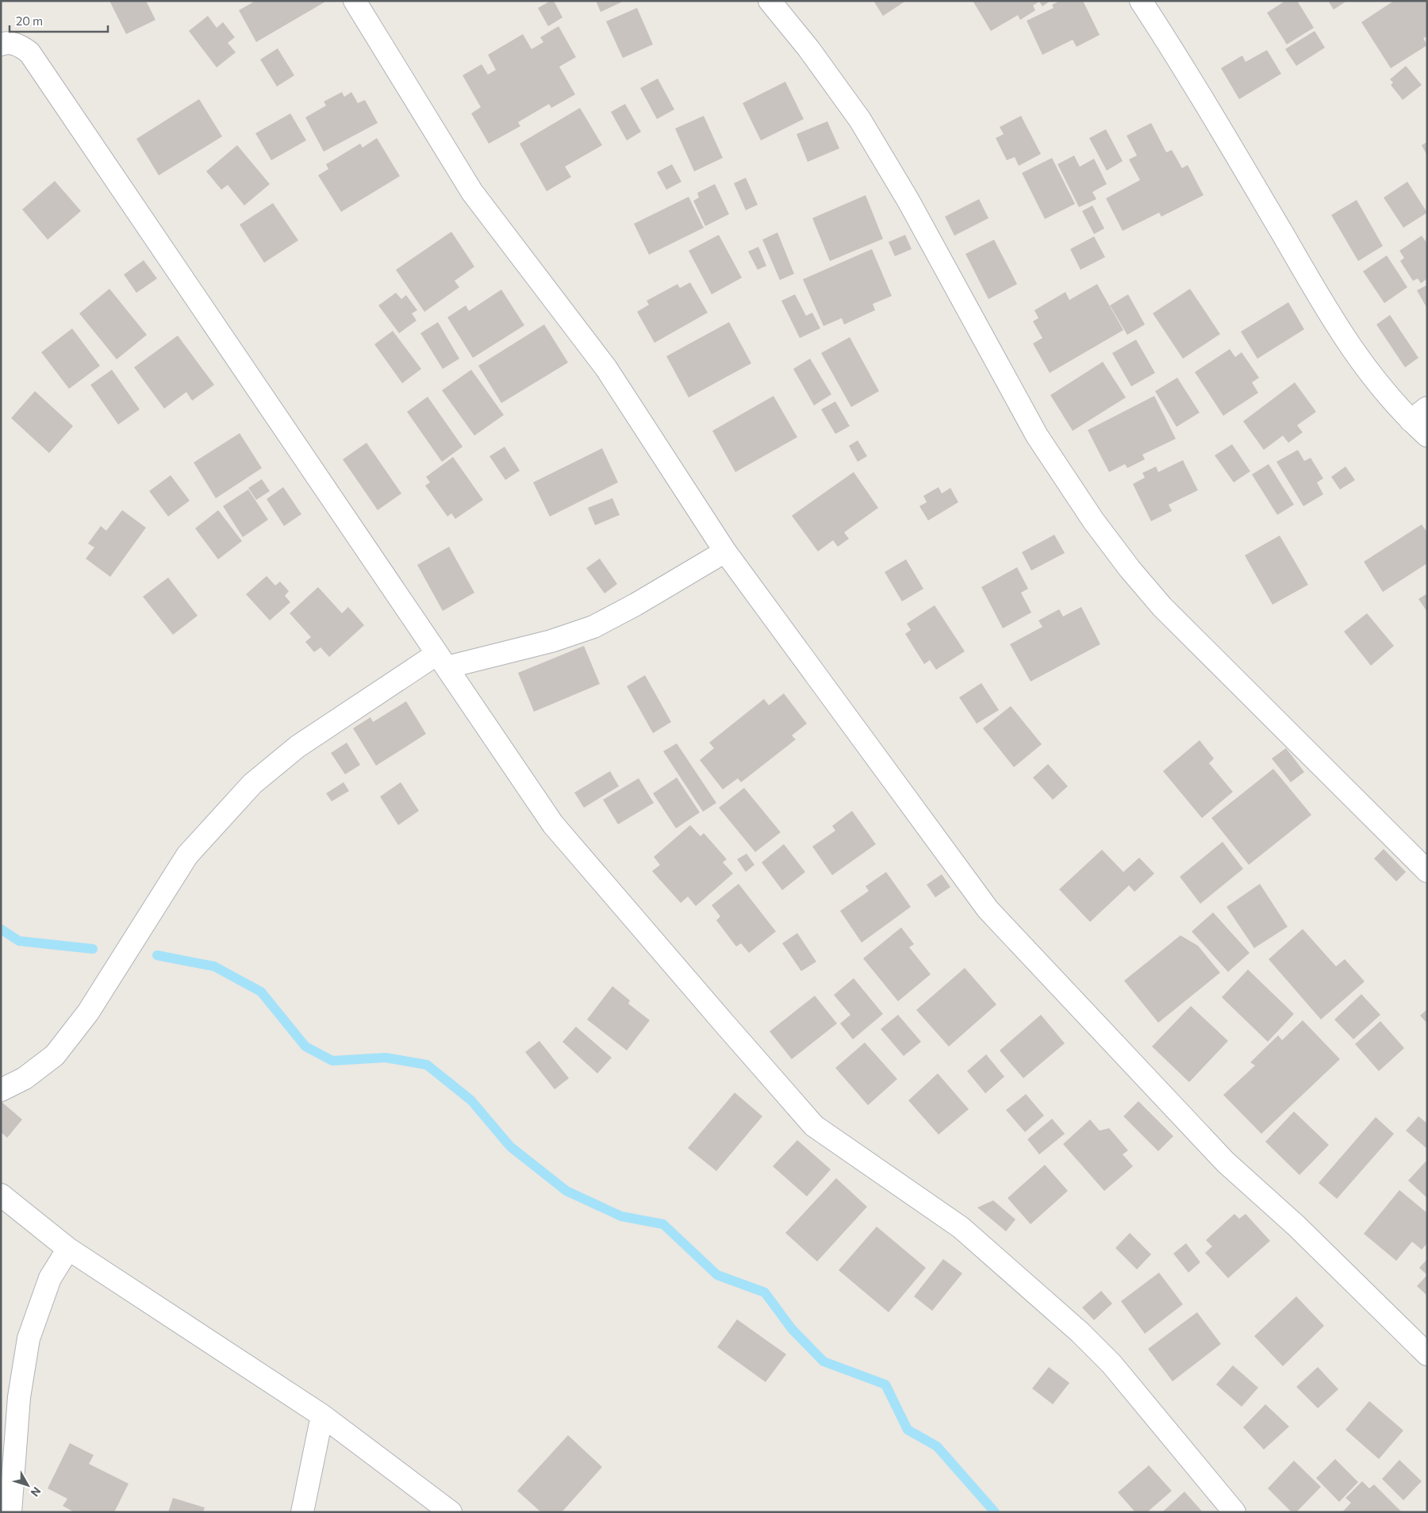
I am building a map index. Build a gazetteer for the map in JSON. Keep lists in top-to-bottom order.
{
  "scale_bar": "20 m",
  "north": "bottom right"
}
